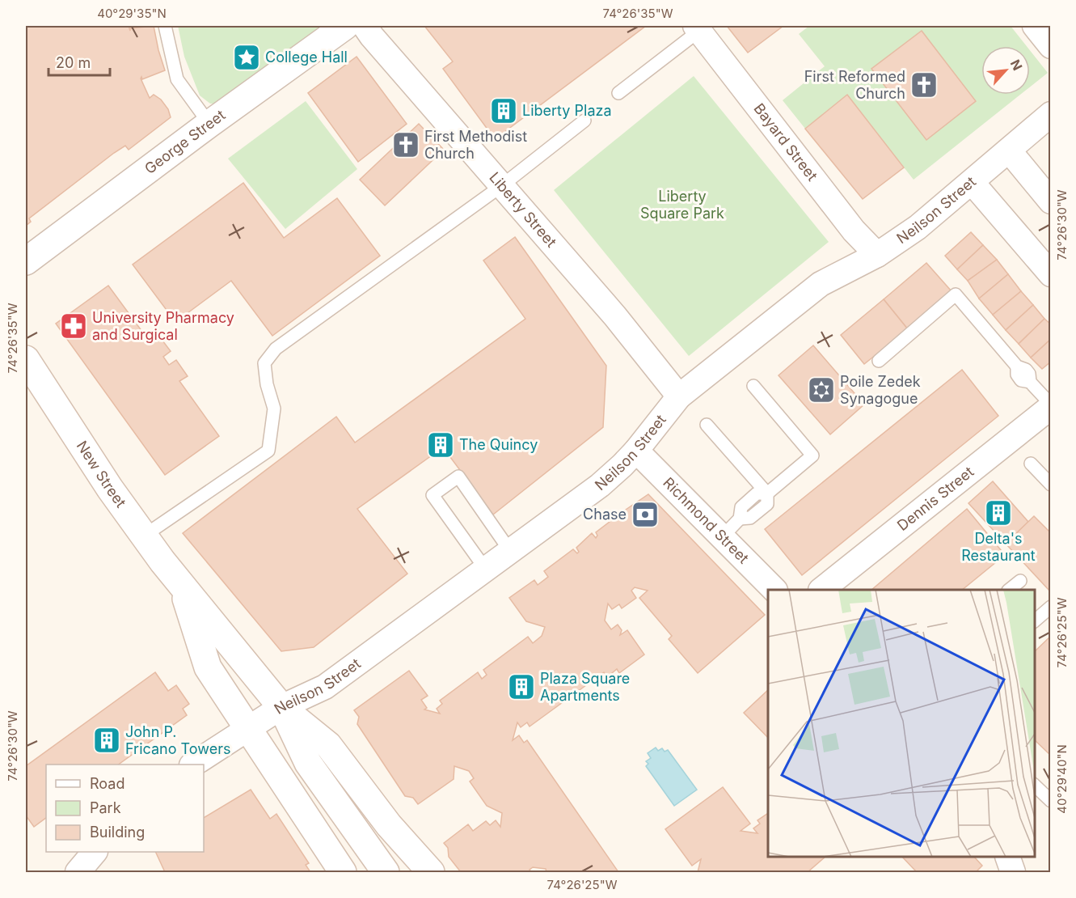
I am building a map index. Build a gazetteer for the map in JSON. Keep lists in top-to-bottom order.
{
  "streets": {
    "main road": ["George Street", "New Street"],
    "street": [
      "Bayard Street",
      "Liberty Street",
      "Neilson Street",
      "Dennis Street",
      "Richmond Street"
    ]
  },
  "crossings": [
    ["Bayard Street", "Neilson Street"],
    ["Liberty Street", "Neilson Street"],
    ["Neilson Street", "New Street"],
    ["Neilson Street", "Richmond Street"]
  ],
  "parks": ["Liberty Square Park"],
  "places": {
    "place": ["College Hall"],
    "church": ["First Reformed Church", "First Methodist Church"],
    "building": [
      "Liberty Plaza",
      "The Quincy",
      "Delta's Restaurant",
      "Plaza Square Apartments",
      "John P. Fricano Towers"
    ],
    "pharmacy": ["University Pharmacy and Surgical"],
    "synagogue": ["Poile Zedek Synagogue"],
    "bank": ["Chase"]
  },
  "legend": ["Road", "Park", "Building"],
  "scale_bar": "20 m",
  "north": "top right",
  "coordinates": [
    "40°29'35\"N",
    "74°26'35\"W",
    "74°26'30\"W",
    "74°26'25\"W",
    "40°29'40\"N"
  ]
}
